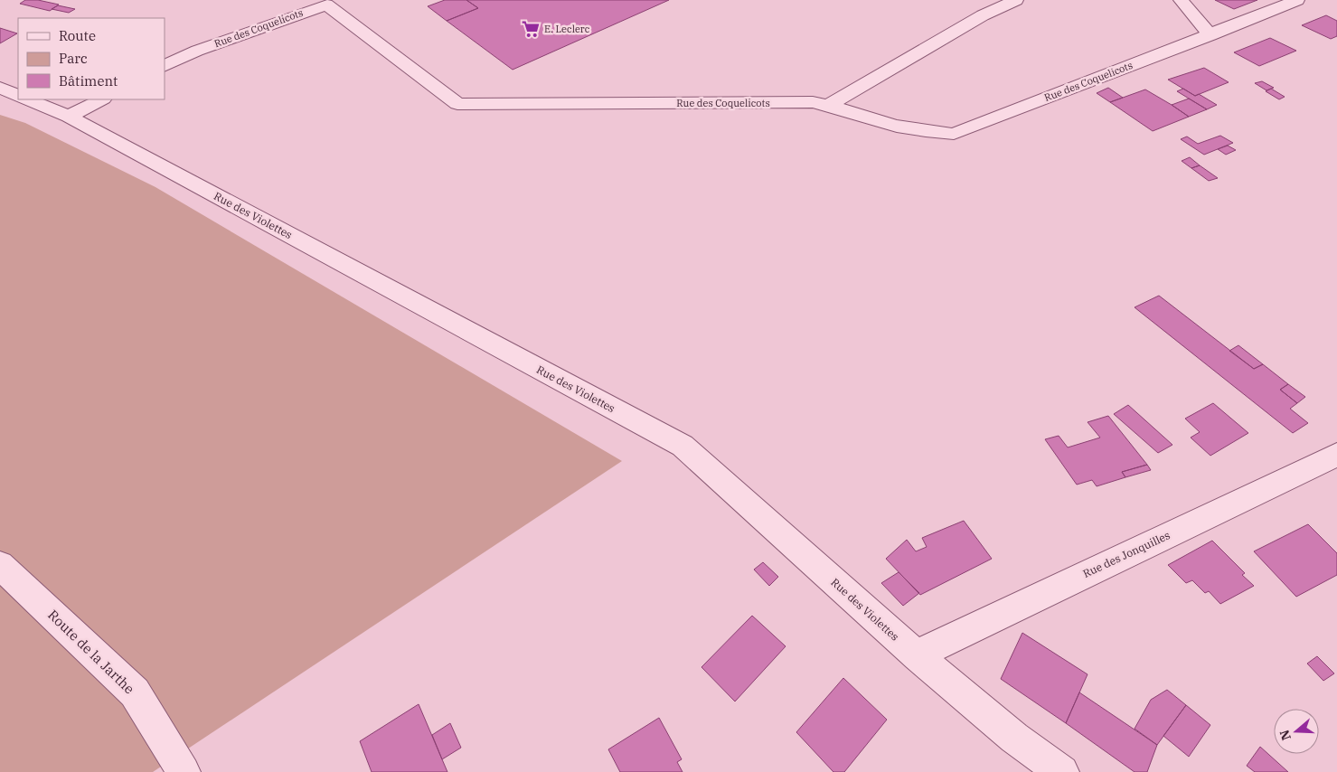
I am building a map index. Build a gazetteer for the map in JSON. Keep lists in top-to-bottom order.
{
  "streets": {
    "street": [
      "Rue des Coquelicots",
      "Rue des Violettes",
      "Rue des Jonquilles",
      "Route de la Jarthe"
    ]
  },
  "crossings": [
    ["Rue des Violettes", "Rue des Jonquilles"]
  ],
  "places": {
    "supermarket": ["E. Leclerc"]
  },
  "legend": ["Route", "Parc", "Bâtiment"],
  "north": "left"
}
